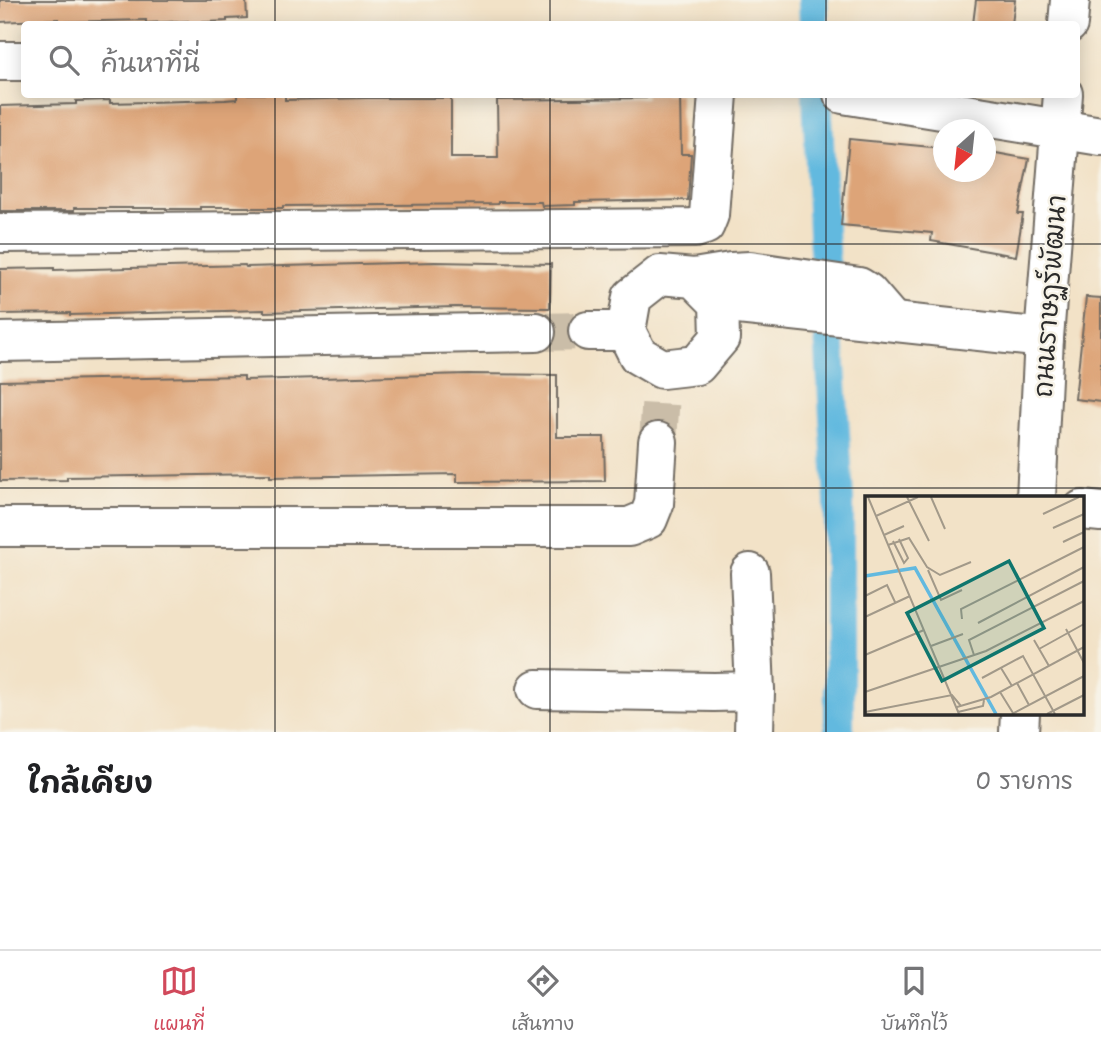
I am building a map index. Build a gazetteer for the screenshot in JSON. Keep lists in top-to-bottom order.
{
  "streets": {
    "street": ["ถนนราษฏร์พัฒนา"]
  },
  "north": "bottom left",
  "page": {
    "search": "ค้นหาที่นี่",
    "heading": ["ใกล้เคียง", "0 รายการ"],
    "nav": ["แผนที่", "เส้นทาง", "บันทึกไว้"]
  }
}
